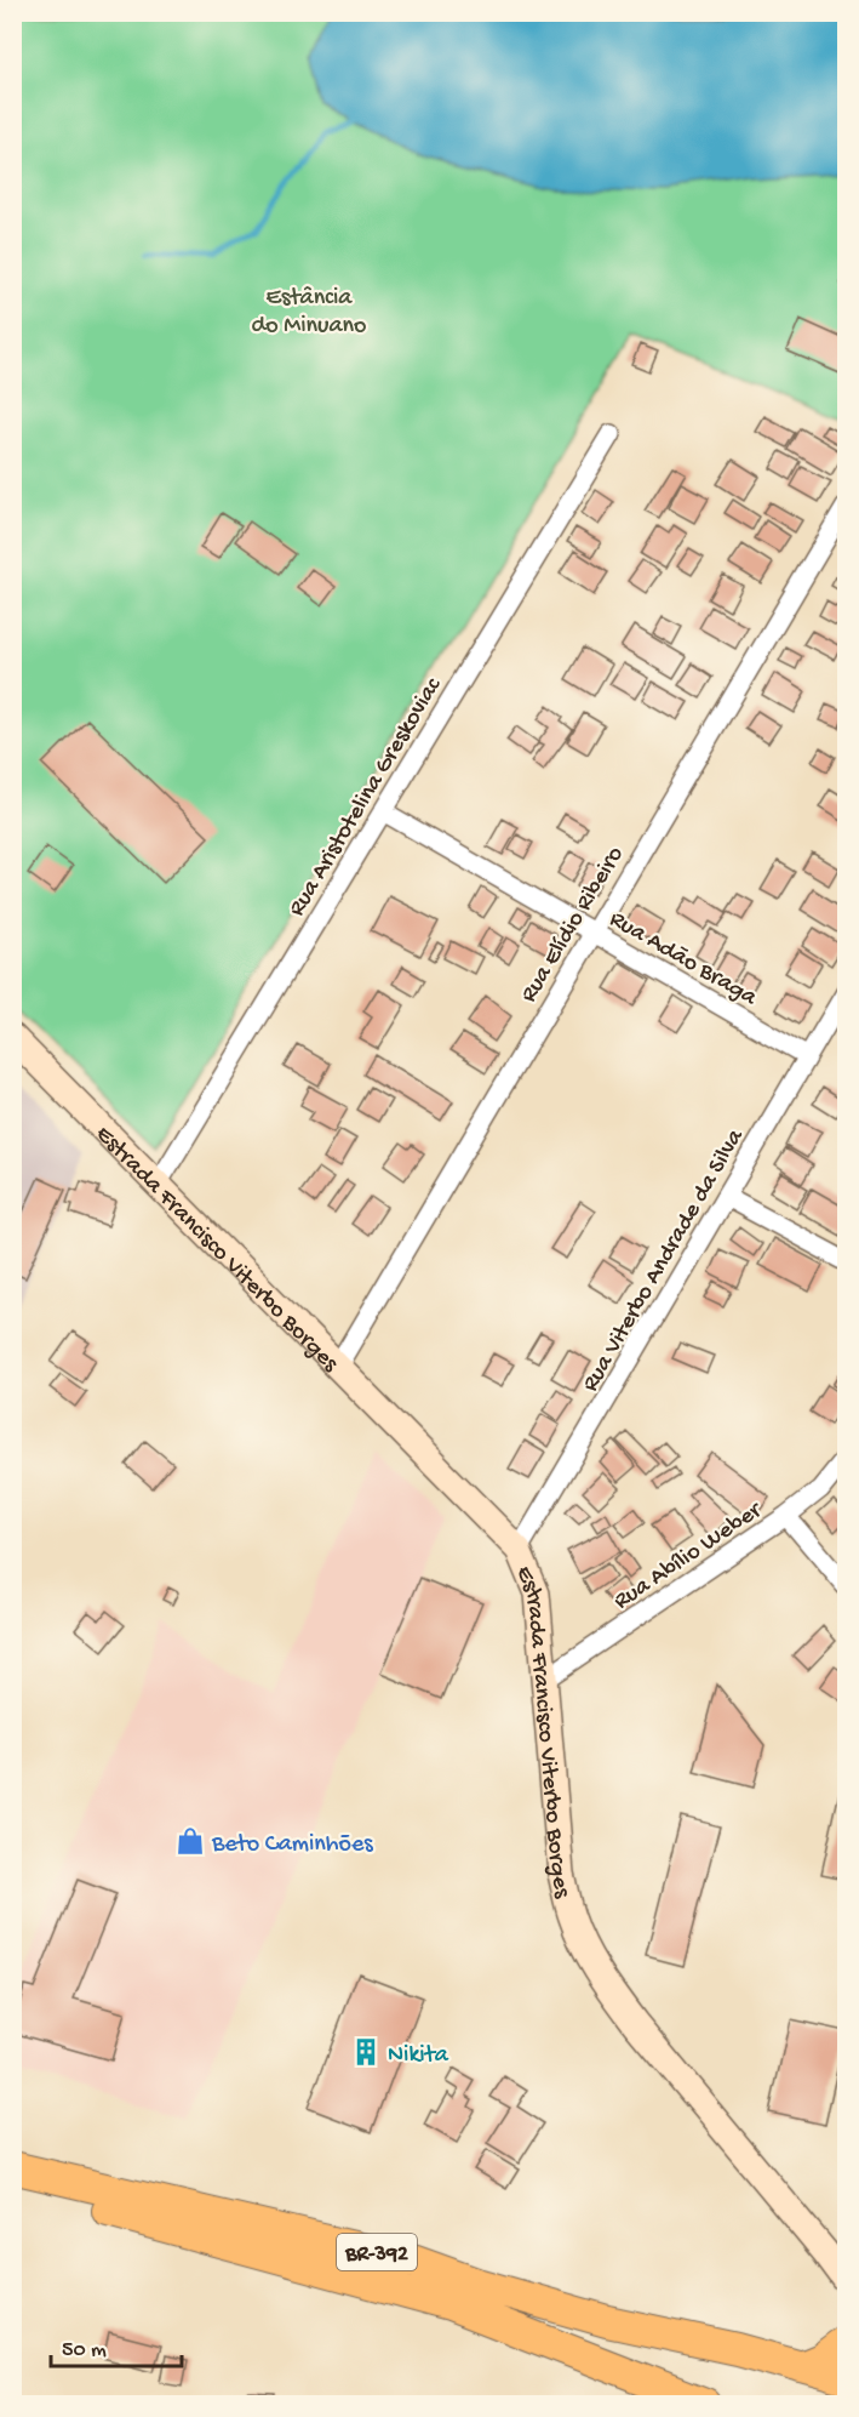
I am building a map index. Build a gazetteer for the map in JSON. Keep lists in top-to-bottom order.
{
  "streets": {
    "highway": ["BR-392"],
    "street": [
      "Rua Aristotelina Greskoviac",
      "Rua Elídio Ribeiro",
      "Rua Adão Braga",
      "Estrada Francisco Viterbo Borges",
      "Rua Viterbo Andrade da Silva",
      "Rua Abílio Weber"
    ]
  },
  "crossings": [
    ["Rua Aristotelina Greskoviac", "Rua Adão Braga"],
    ["Rua Aristotelina Greskoviac", "Estrada Francisco Viterbo Borges"],
    ["Rua Elídio Ribeiro", "Rua Adão Braga"],
    ["Rua Elídio Ribeiro", "Estrada Francisco Viterbo Borges"],
    ["Rua Adão Braga", "Rua Viterbo Andrade da Silva"],
    ["Estrada Francisco Viterbo Borges", "Rua Viterbo Andrade da Silva"],
    ["Estrada Francisco Viterbo Borges", "Rua Abílio Weber"]
  ],
  "parks": ["Estância do Minuano"],
  "places": {
    "shop": ["Beto Caminhões"],
    "building": ["Nikita"]
  },
  "scale_bar": "50 m"
}
